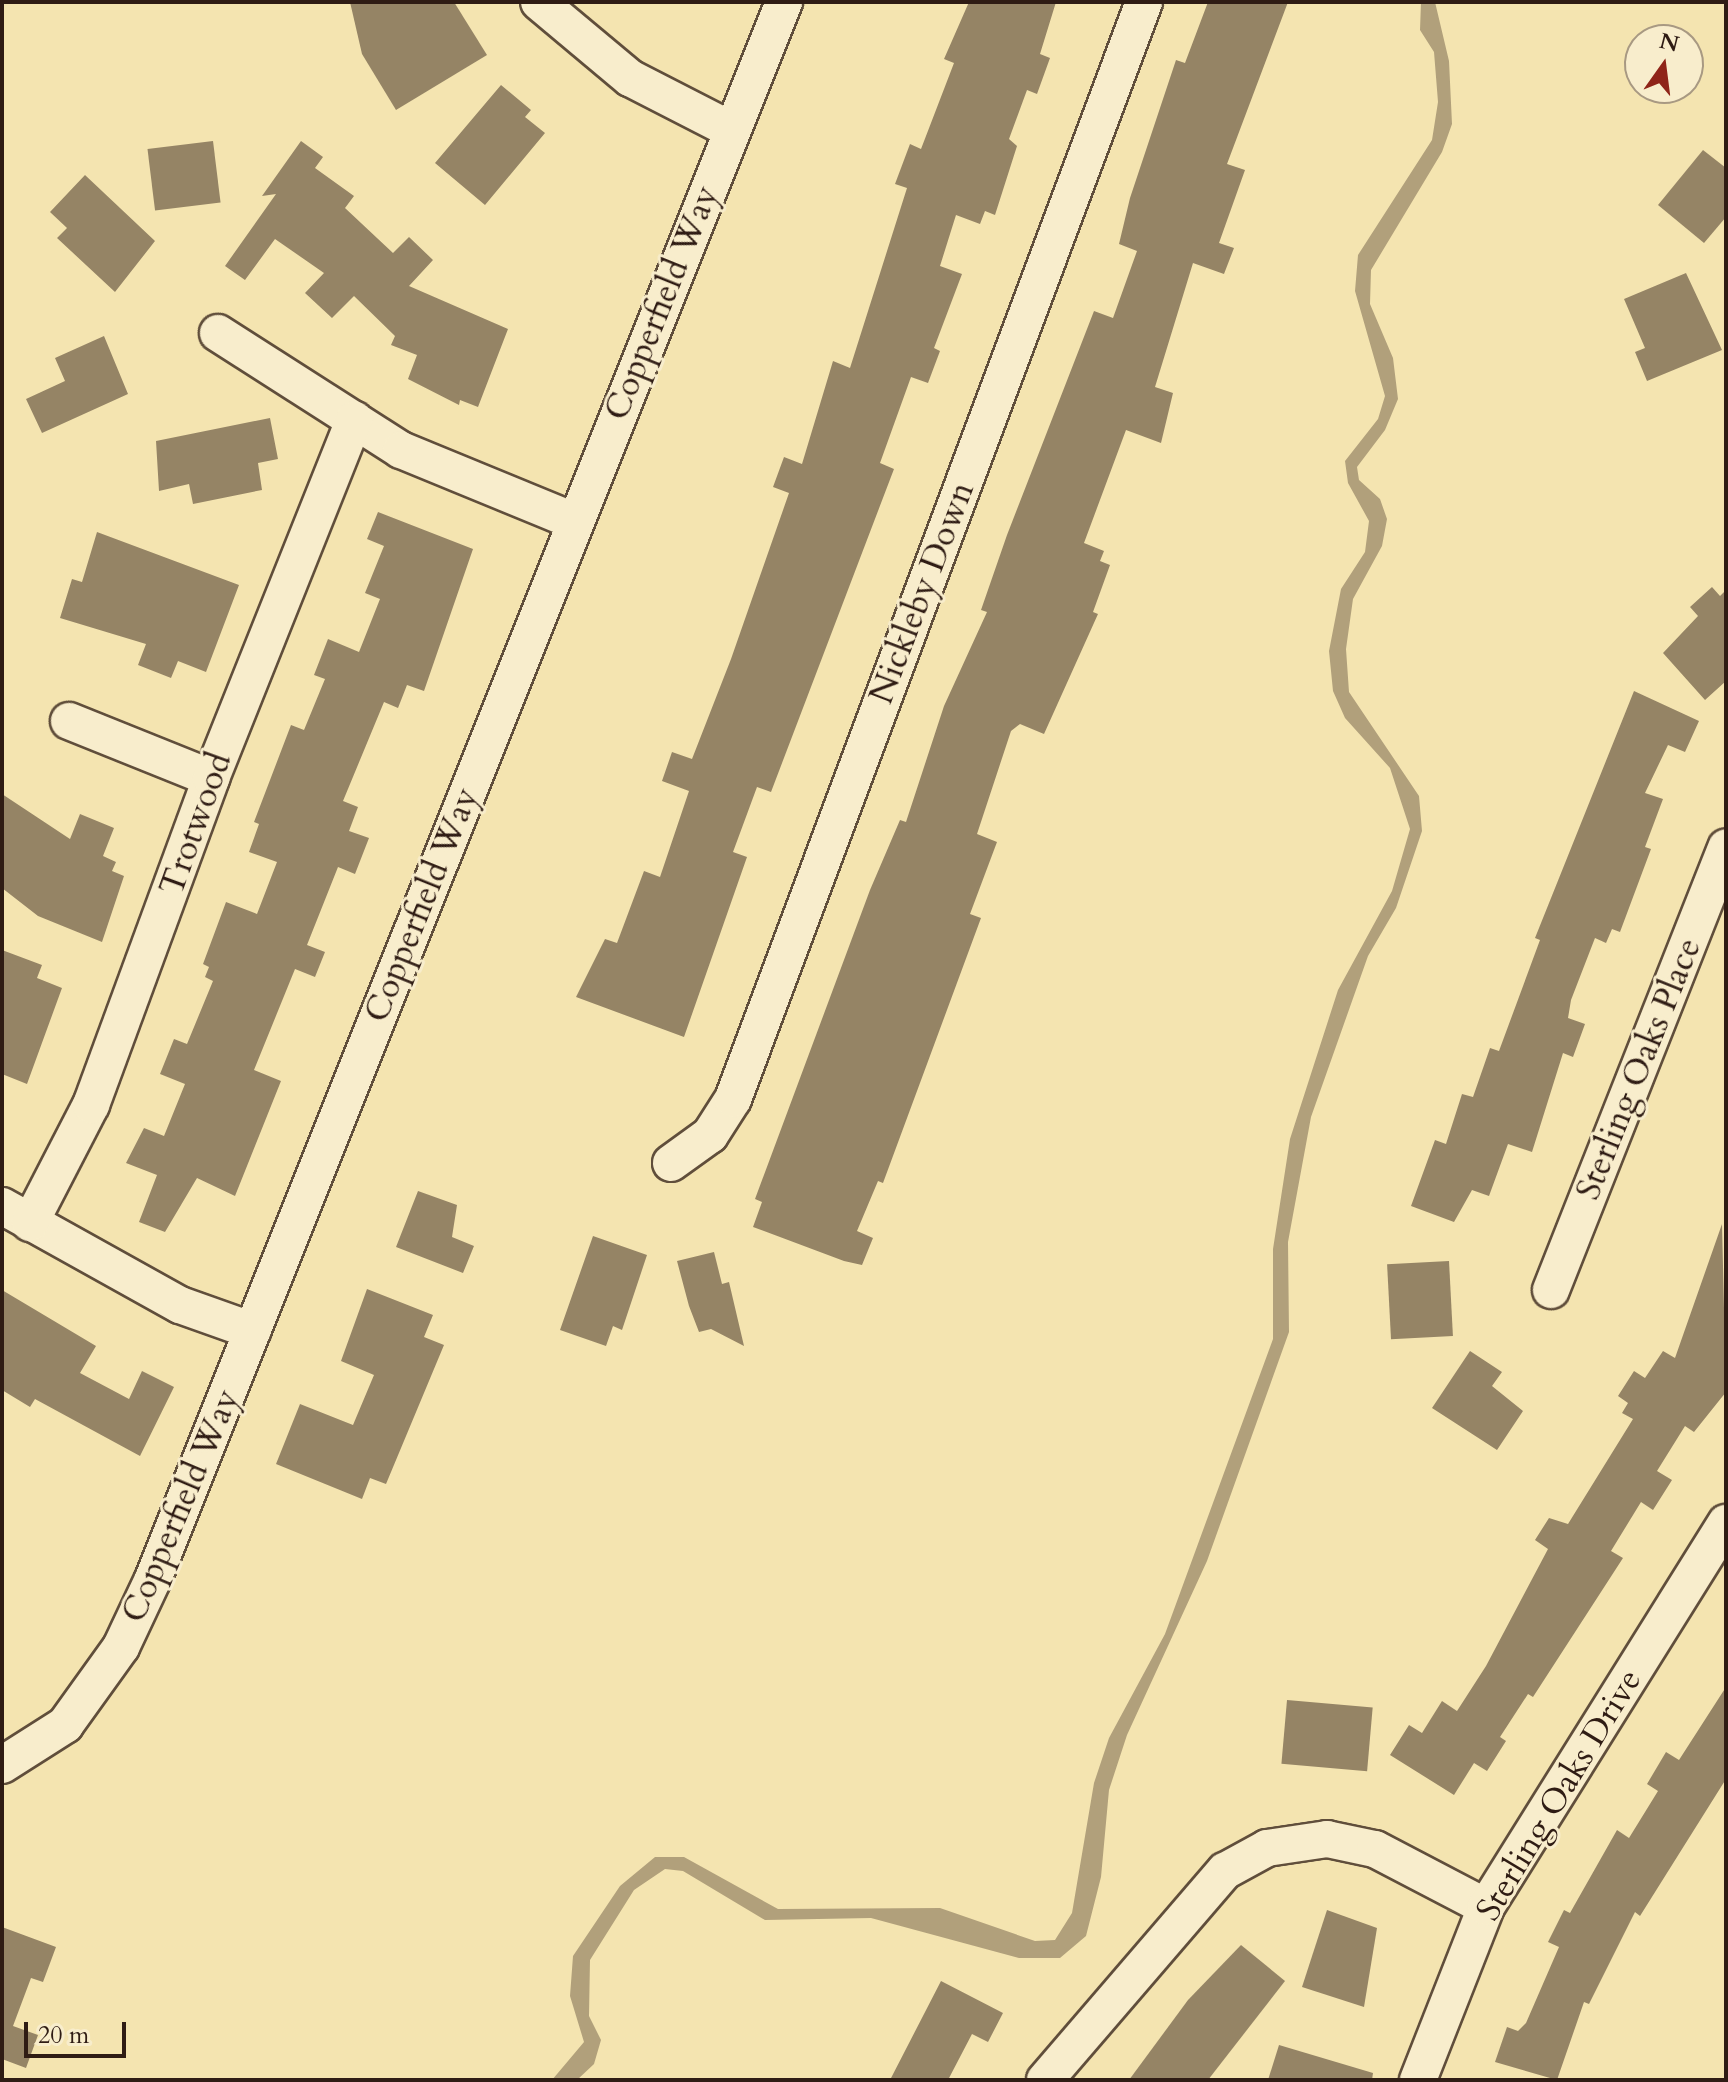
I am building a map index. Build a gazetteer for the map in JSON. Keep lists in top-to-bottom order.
{
  "streets": {
    "street": [
      "Copperfield Way",
      "Nickleby Down",
      "Trotwood",
      "Sterling Oaks Place",
      "Sterling Oaks Drive"
    ]
  },
  "scale_bar": "20 m",
  "north": "top"
}
